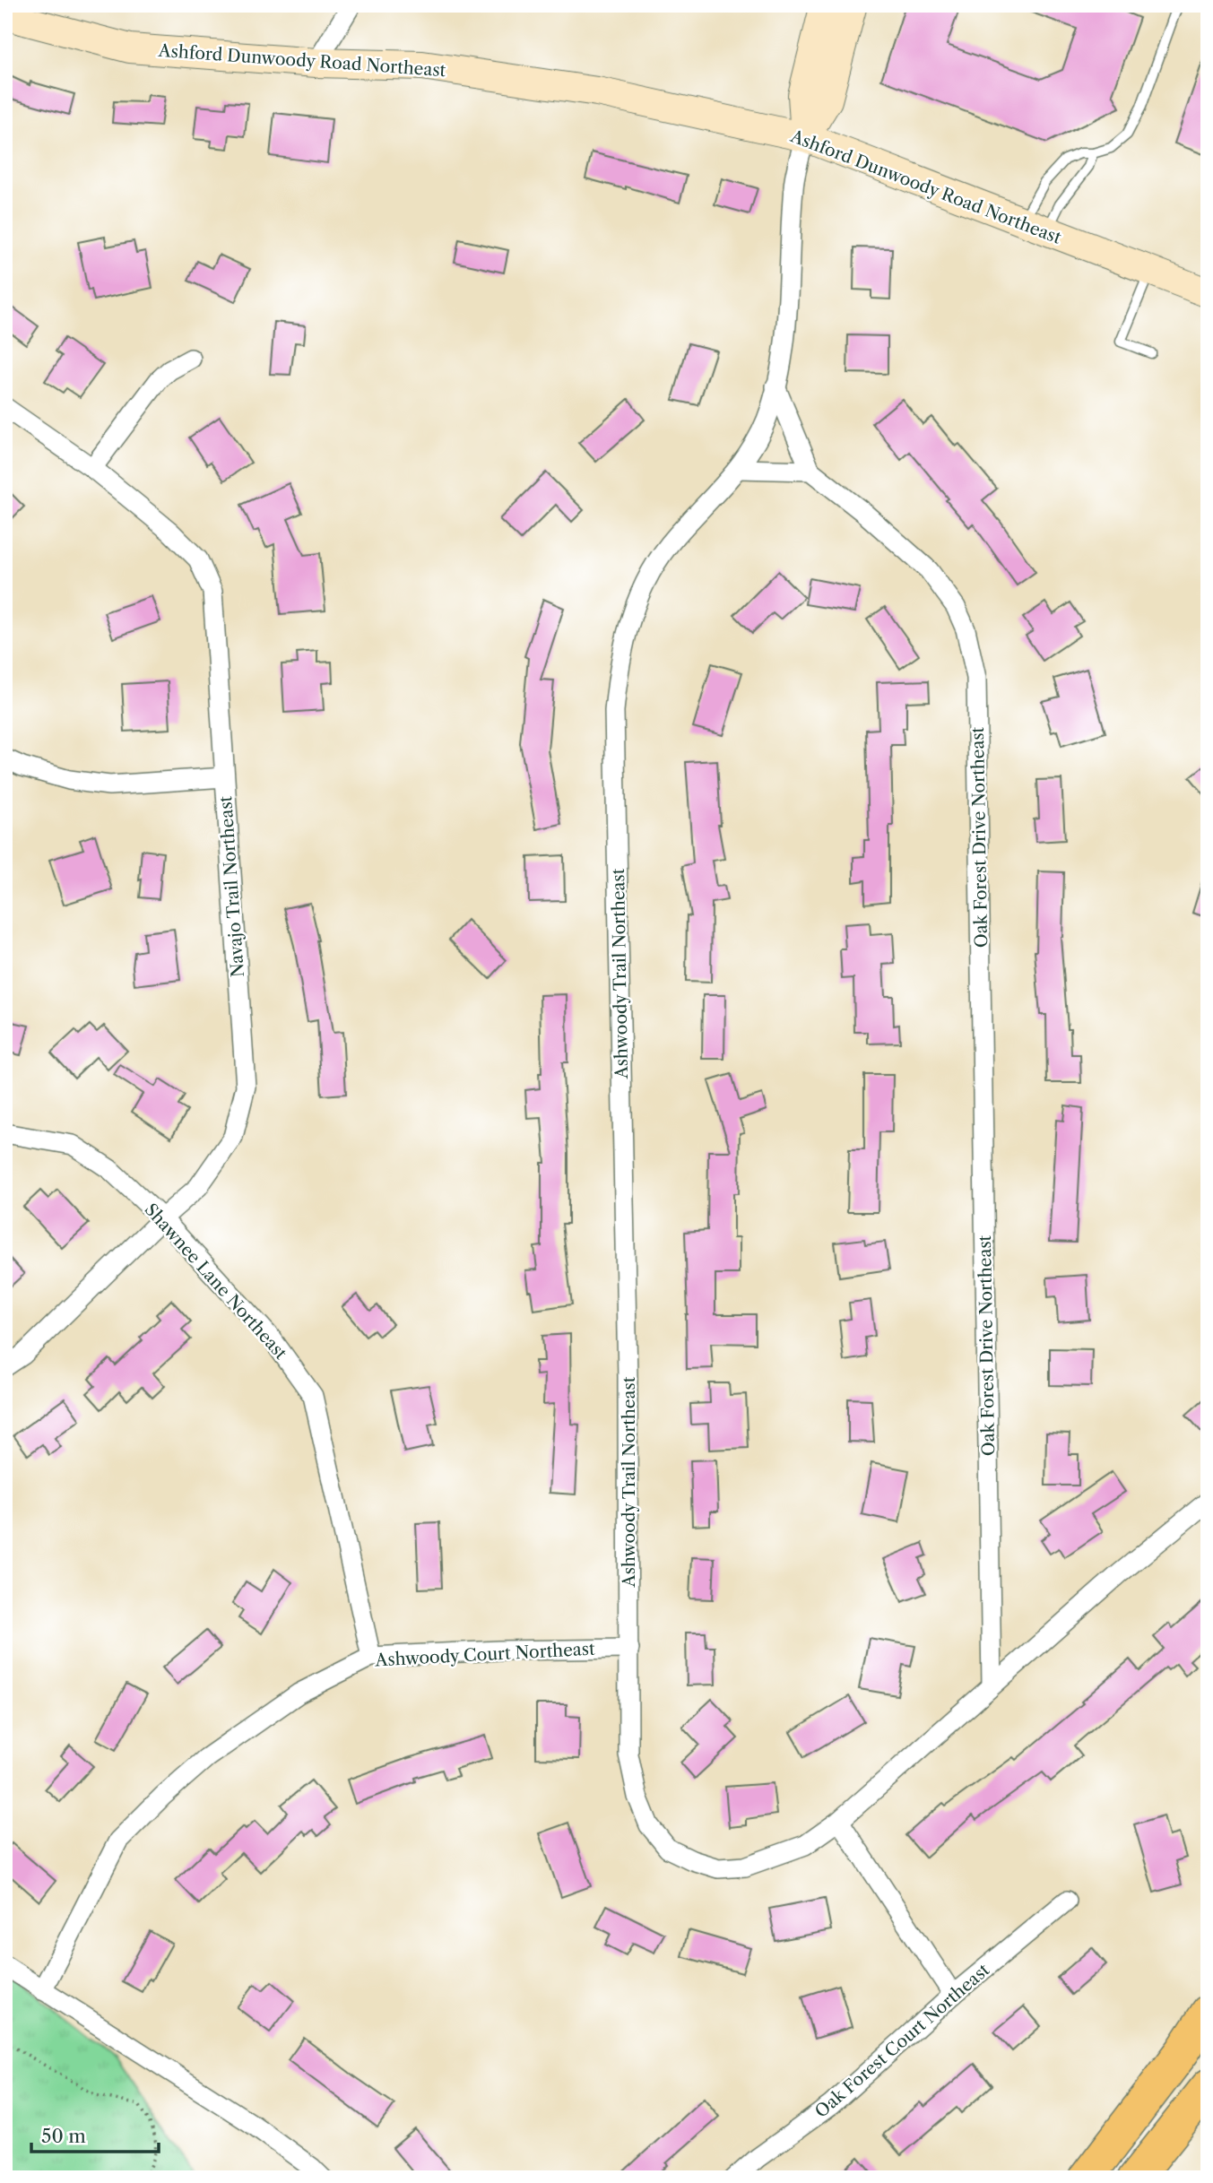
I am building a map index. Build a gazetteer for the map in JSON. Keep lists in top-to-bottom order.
{
  "streets": {
    "main road": ["Ashford Dunwoody Road Northeast"],
    "street": [
      "Oak Forest Drive Northeast",
      "Navajo Trail Northeast",
      "Ashwoody Trail Northeast",
      "Shawnee Lane Northeast",
      "Ashwoody Court Northeast",
      "Oak Forest Court Northeast"
    ]
  },
  "crossings": [
    ["Oak Forest Drive Northeast", "Ashwoody Trail Northeast"],
    ["Navajo Trail Northeast", "Shawnee Lane Northeast"],
    ["Ashwoody Trail Northeast", "Ashwoody Court Northeast"],
    ["Shawnee Lane Northeast", "Ashwoody Court Northeast"]
  ],
  "scale_bar": "50 m"
}
